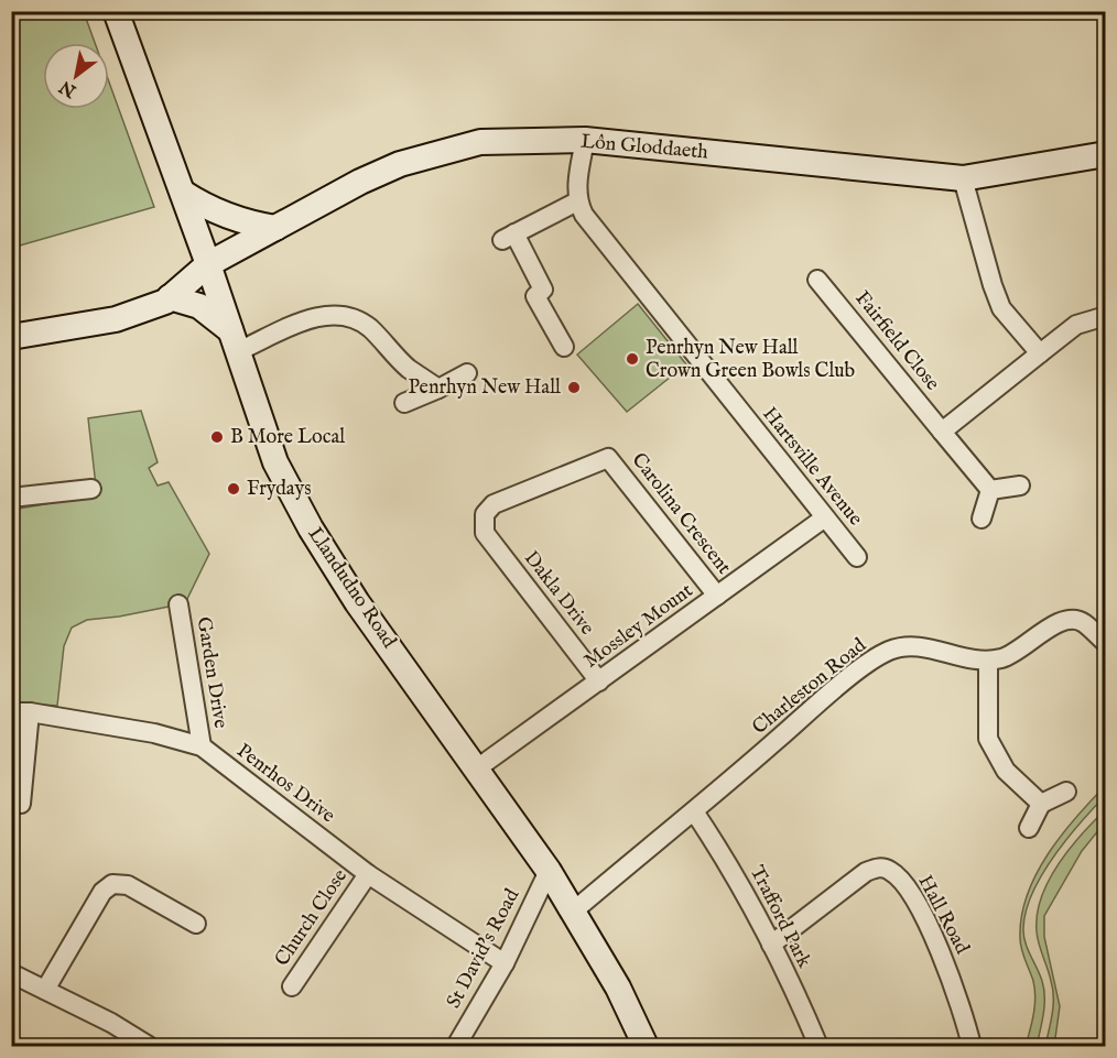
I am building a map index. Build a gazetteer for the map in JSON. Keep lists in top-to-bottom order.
{
  "streets": {
    "street": [
      "Lôn Gloddaeth",
      "Fairfield Close",
      "Hartsville Avenue",
      "Carolina Crescent",
      "Llandudno Road",
      "Dakla Drive",
      "Mossley Mount",
      "Garden Drive",
      "Charleston Road",
      "Penrhos Drive",
      "Hall Road",
      "Trafford Park",
      "Church Close",
      "St David's Road"
    ]
  },
  "crossings": [
    ["Lôn Gloddaeth", "Llandudno Road"],
    ["Hartsville Avenue", "Mossley Mount"],
    ["Carolina Crescent", "Dakla Drive"],
    ["Carolina Crescent", "Mossley Mount"],
    ["Llandudno Road", "Mossley Mount"],
    ["Llandudno Road", "Charleston Road"],
    ["Llandudno Road", "St David's Road"],
    ["Dakla Drive", "Mossley Mount"],
    ["Garden Drive", "Penrhos Drive"],
    ["Charleston Road", "Trafford Park"],
    ["Penrhos Drive", "Church Close"],
    ["Penrhos Drive", "St David's Road"],
    ["Hall Road", "Trafford Park"]
  ],
  "places": [
    "Penrhyn New Hall Crown Green Bowls Club",
    "Penrhyn New Hall",
    "B More Local",
    "Frydays"
  ],
  "north": "bottom left"
}
